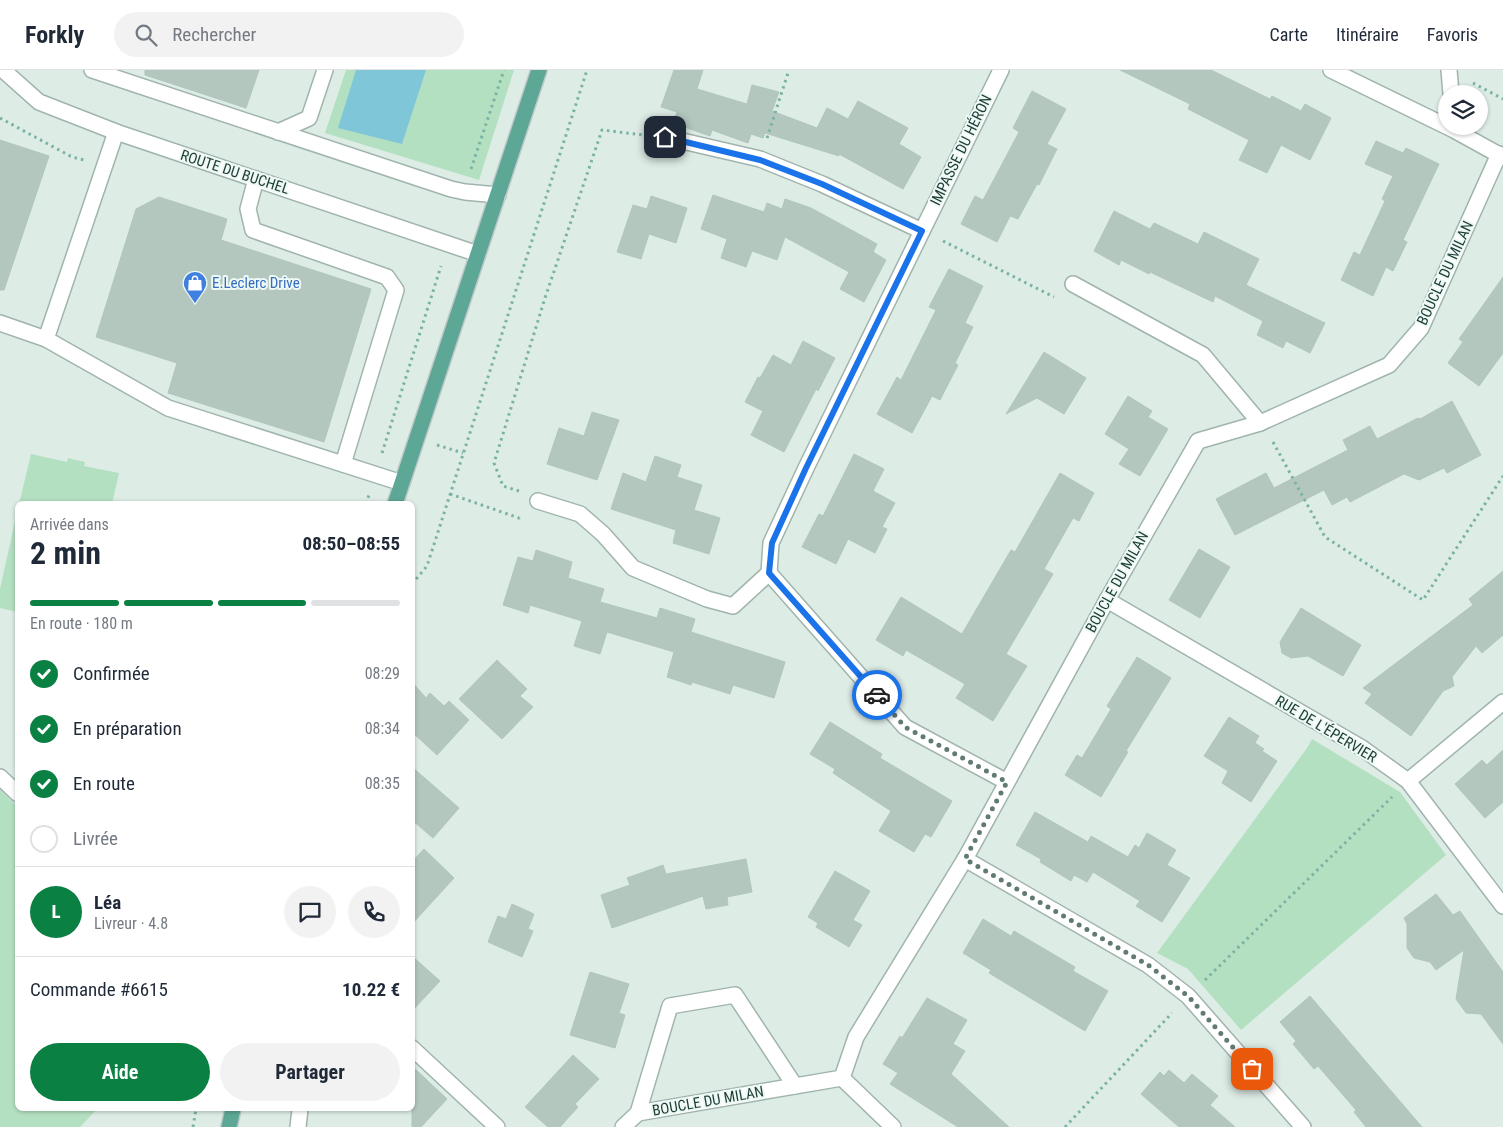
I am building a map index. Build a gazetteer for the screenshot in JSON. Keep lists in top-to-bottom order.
{
  "streets": {
    "street": [
      "IMPASSE DU HÉRON",
      "ROUTE DU BUCHEL",
      "BOUCLE DU MILAN",
      "RUE DE L'ÉPERVIER"
    ]
  },
  "crossings": [
    ["BOUCLE DU MILAN", "RUE DE L'ÉPERVIER"]
  ],
  "places": {
    "shop": ["E.Leclerc Drive"]
  },
  "page": {
    "header": "Forkly",
    "search": "Rechercher",
    "nav": ["Carte", "Itinéraire", "Favoris"],
    "heading": ["2 min", "Arrivée dans", "08:50–08:55"],
    "panel": [
      "Léa",
      "Livreur · 4.8",
      "Commande #6615",
      "10.22 €"
    ],
    "bar": "En route · 180 m",
    "list": [
      ["Confirmée", "08:29"],
      ["En préparation", "08:34"],
      ["En route", "08:35"],
      "Livrée"
    ],
    "round": "L",
    "buttons": ["Aide", "Partager"]
  }
}
